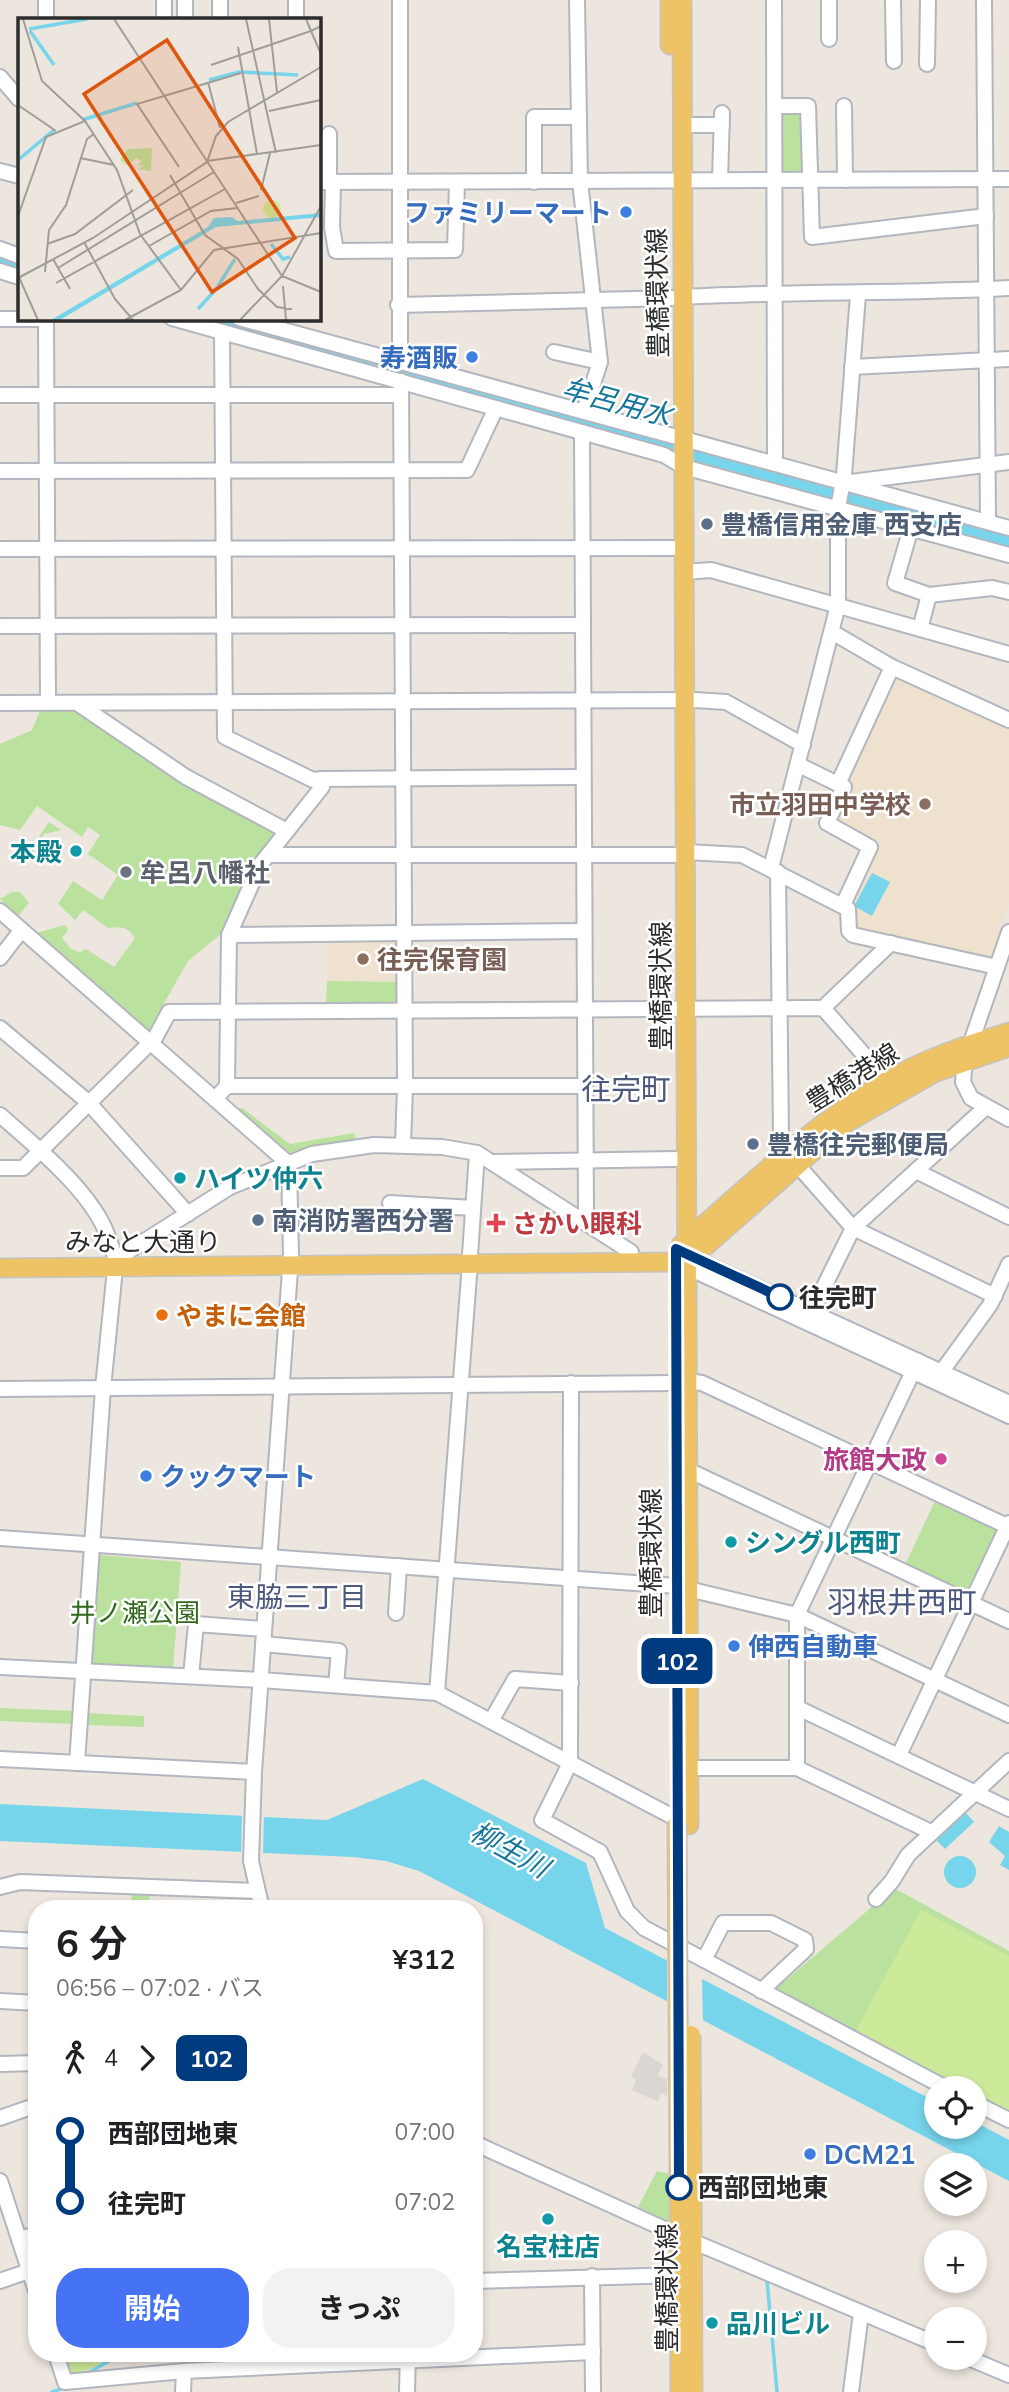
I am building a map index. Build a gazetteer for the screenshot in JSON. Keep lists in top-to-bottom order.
{
  "streets": {
    "main road": ["豊橋環状線", "豊橋港線", "みなと大通り"]
  },
  "crossings": [
    ["豊橋環状線", "豊橋港線"],
    ["豊橋環状線", "みなと大通り"],
    ["豊橋港線", "みなと大通り"]
  ],
  "districts": ["往完町", "東脇三丁目", "羽根井西町"],
  "water": ["牟呂用水", "柳生川"],
  "parks": ["井ノ瀬公園"],
  "places": {
    "other": [
      "ファミリーマート",
      "寿酒販",
      "豊橋信用金庫 西支店",
      "市立羽田中学校",
      "本殿",
      "牟呂八幡社",
      "往完保育園",
      "豊橋往完郵便局",
      "ハイツ仲六",
      "南消防署西分署",
      "往完町",
      "やまに会館",
      "旅館大政",
      "クックマート",
      "シングル西町",
      "伸西自動車",
      "DCM21",
      "西部団地東",
      "名宝柱店",
      "品川ビル"
    ],
    "health": ["さかい眼科"]
  },
  "lines": ["bus line 102"],
  "page": {
    "on_map": "102",
    "heading": ["6 分", "06:56 – 07:02 · バス", "¥312"],
    "legs": ["4", "102"],
    "map_buttons": ["+", "−"],
    "list": [
      {
        "name": "西部団地東",
        "value": "07:00"
      },
      {
        "name": "往完町",
        "value": "07:02"
      }
    ],
    "buttons": ["開始", "きっぷ"]
  }
}
